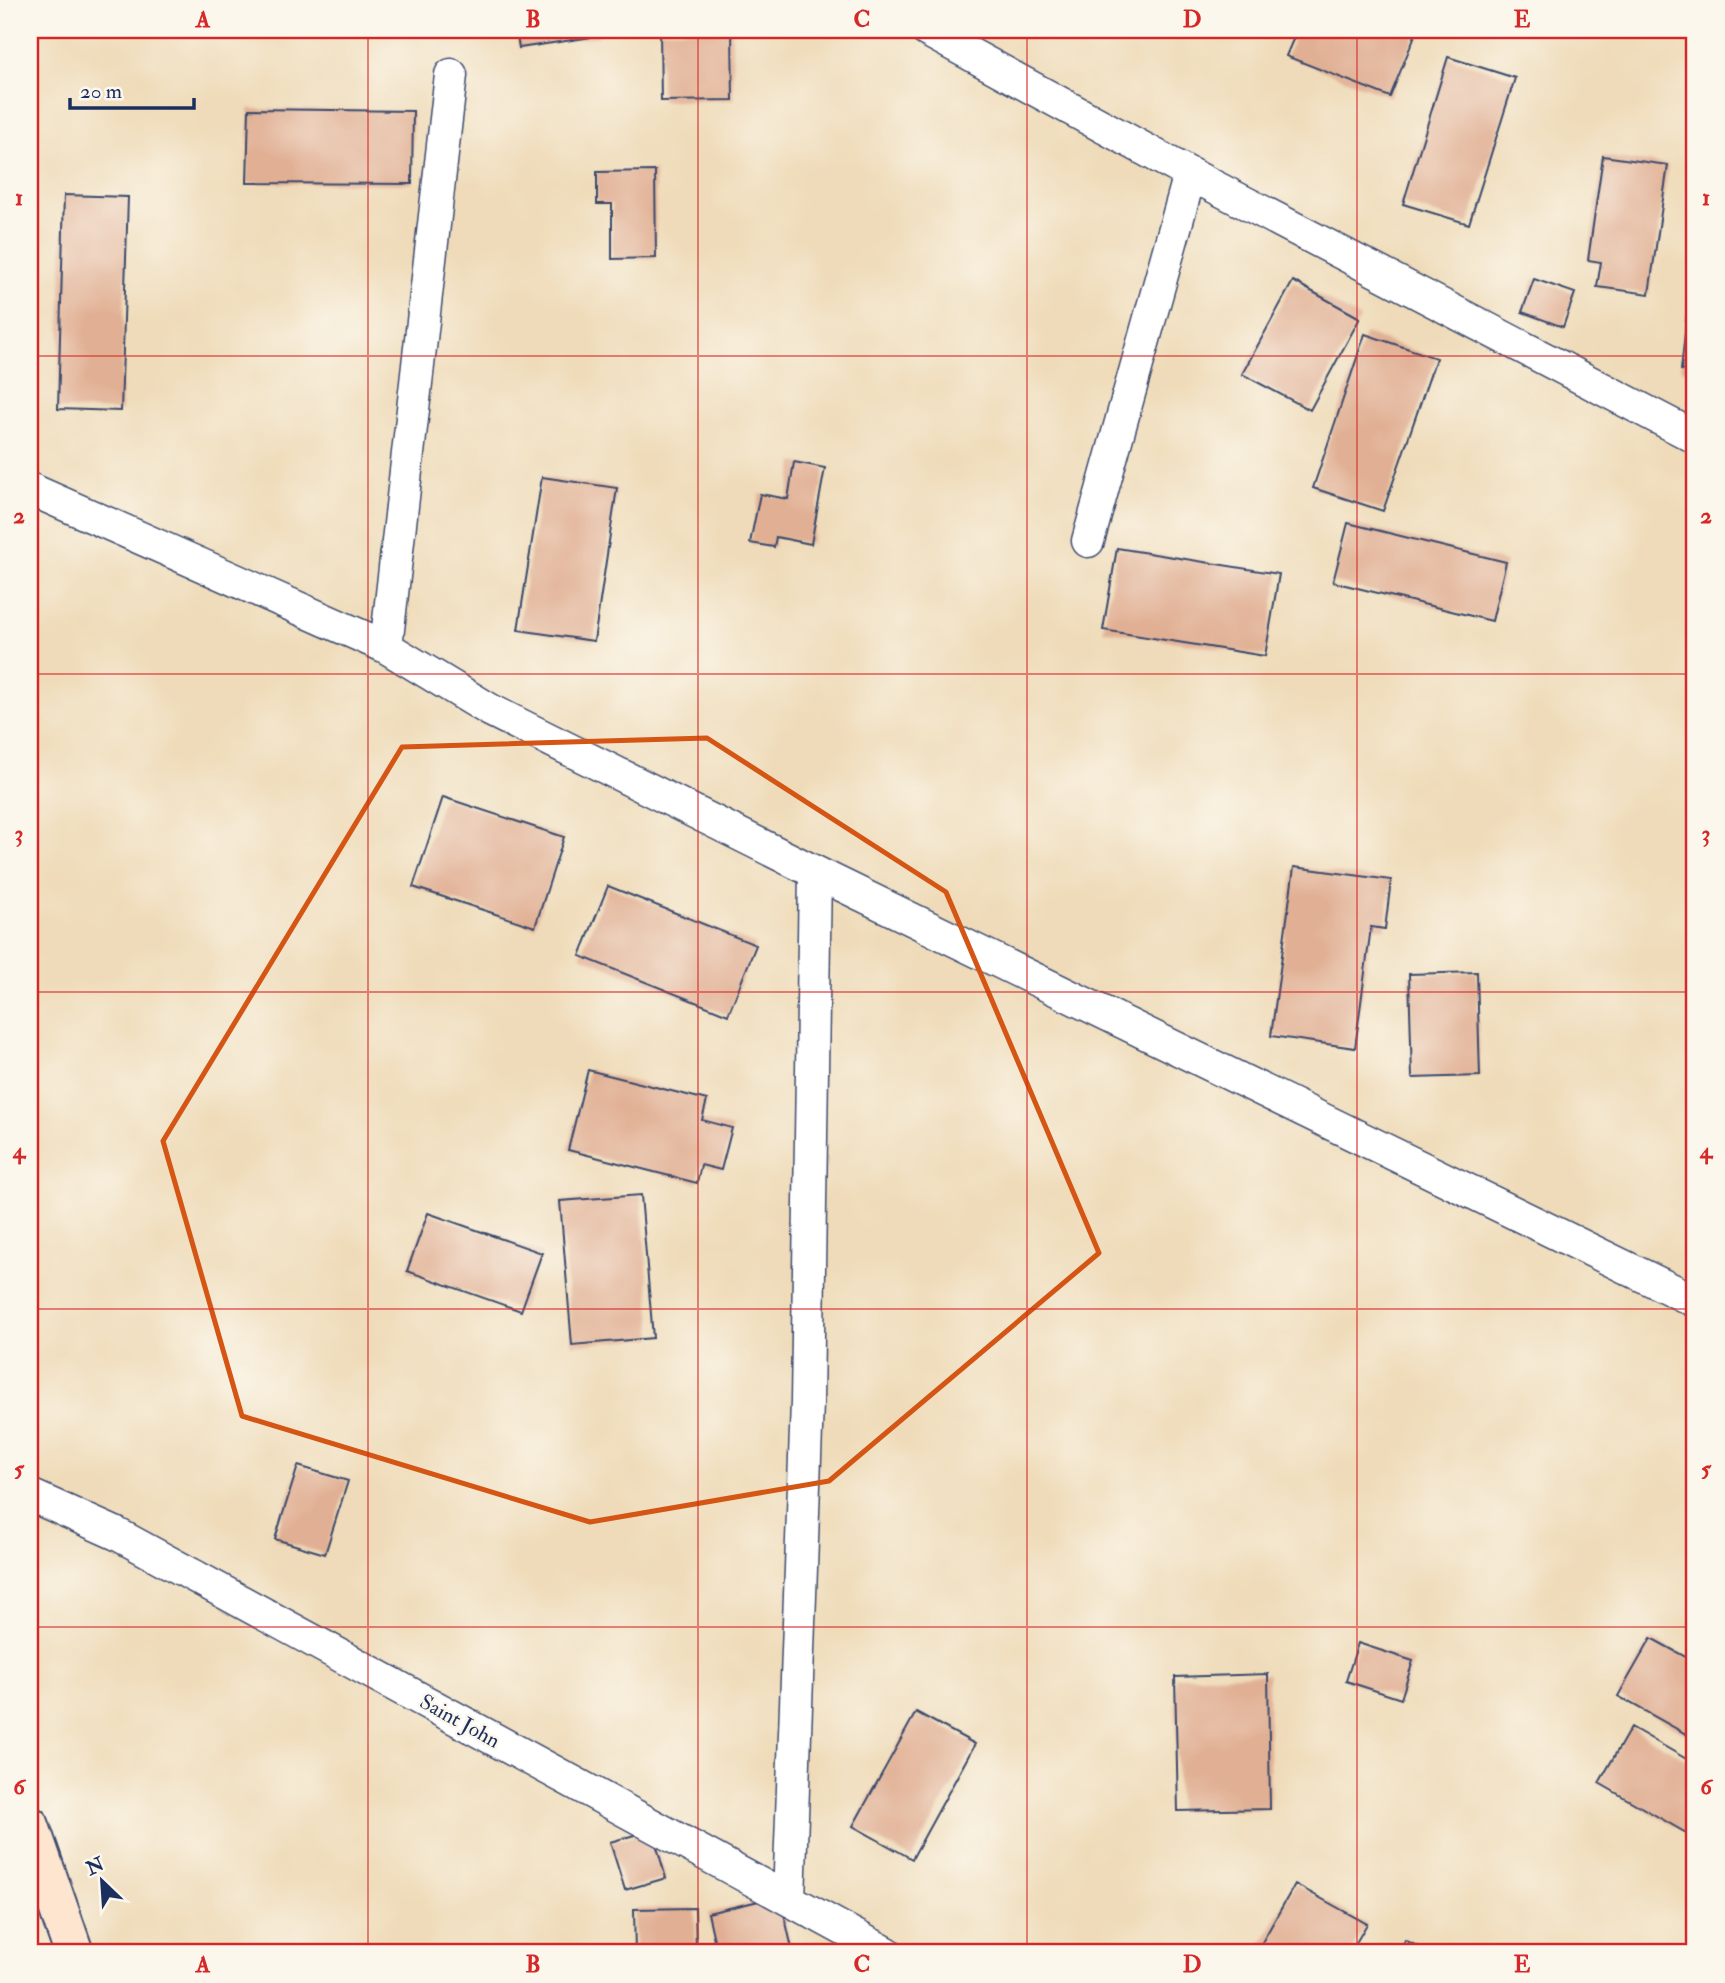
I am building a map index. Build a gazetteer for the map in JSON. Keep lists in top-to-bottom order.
{
  "streets": {
    "street": ["Saint John"]
  },
  "scale_bar": "20 m",
  "north": "top left",
  "grid": {
    "columns": [
      "A",
      "B",
      "C",
      "D",
      "E"
    ],
    "rows": [
      "1",
      "2",
      "3",
      "4",
      "5",
      "6"
    ]
  }
}
